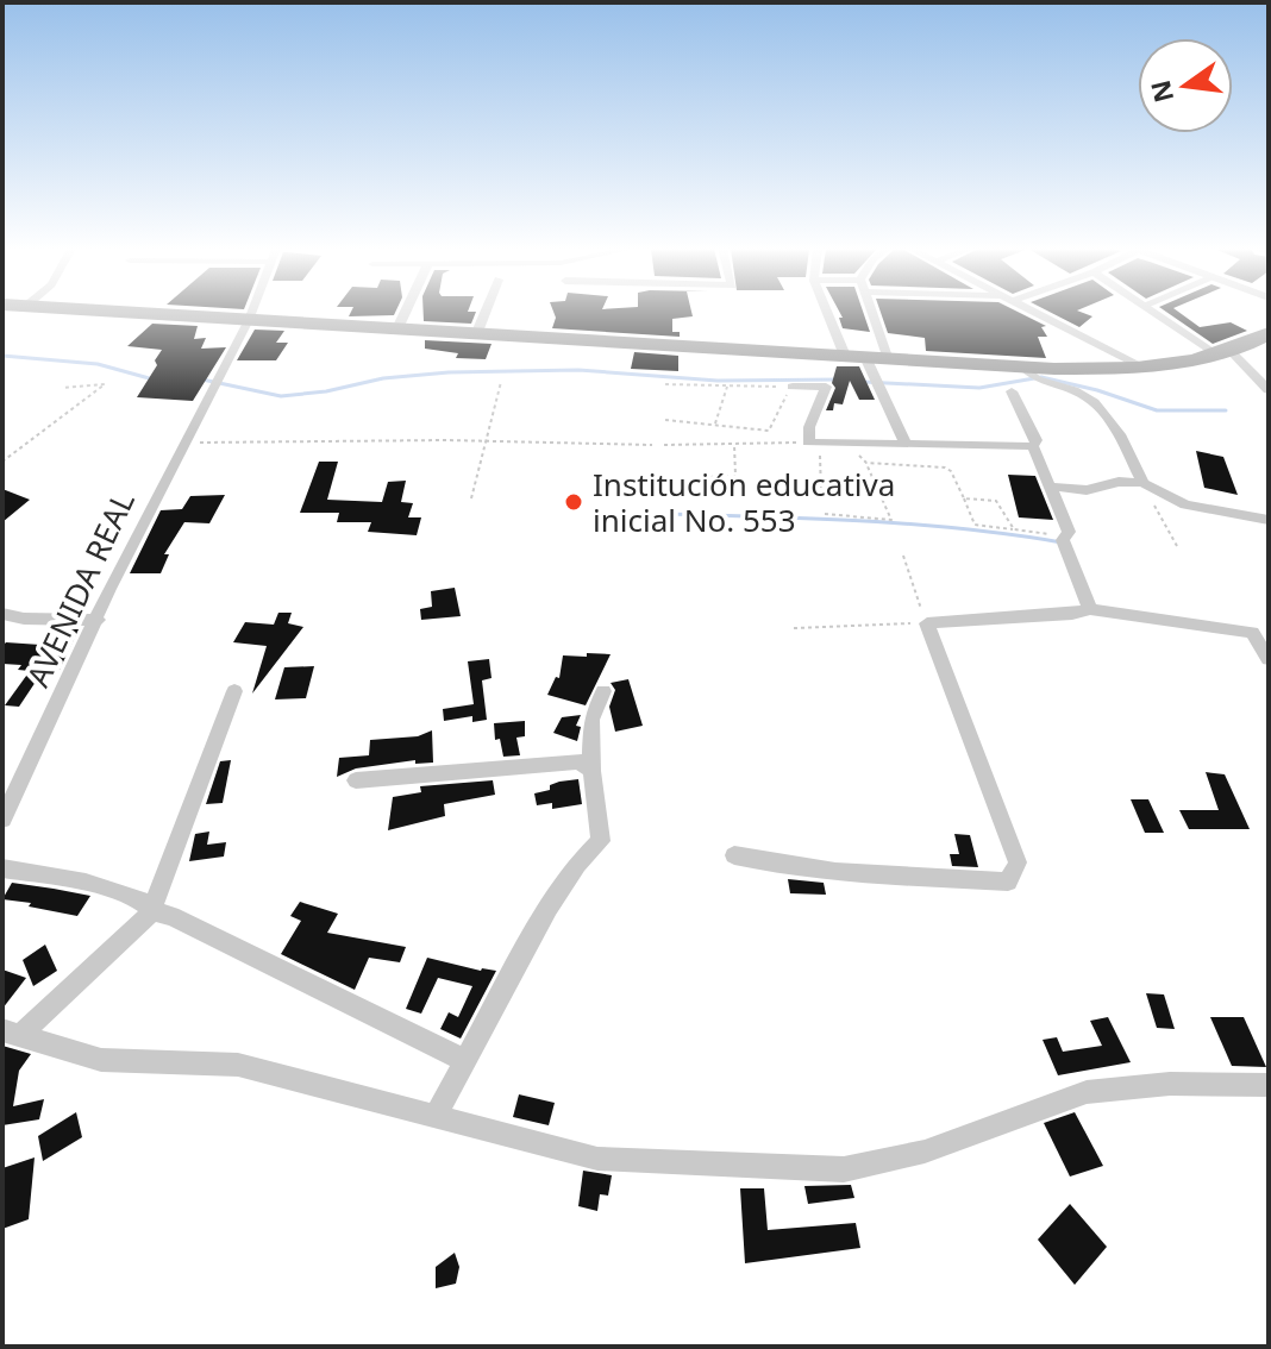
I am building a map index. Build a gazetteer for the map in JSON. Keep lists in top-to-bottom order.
{
  "streets": {
    "street": ["AVENIDA REAL"]
  },
  "places": ["Institución educativa inicial No. 553"],
  "north": "left"
}
